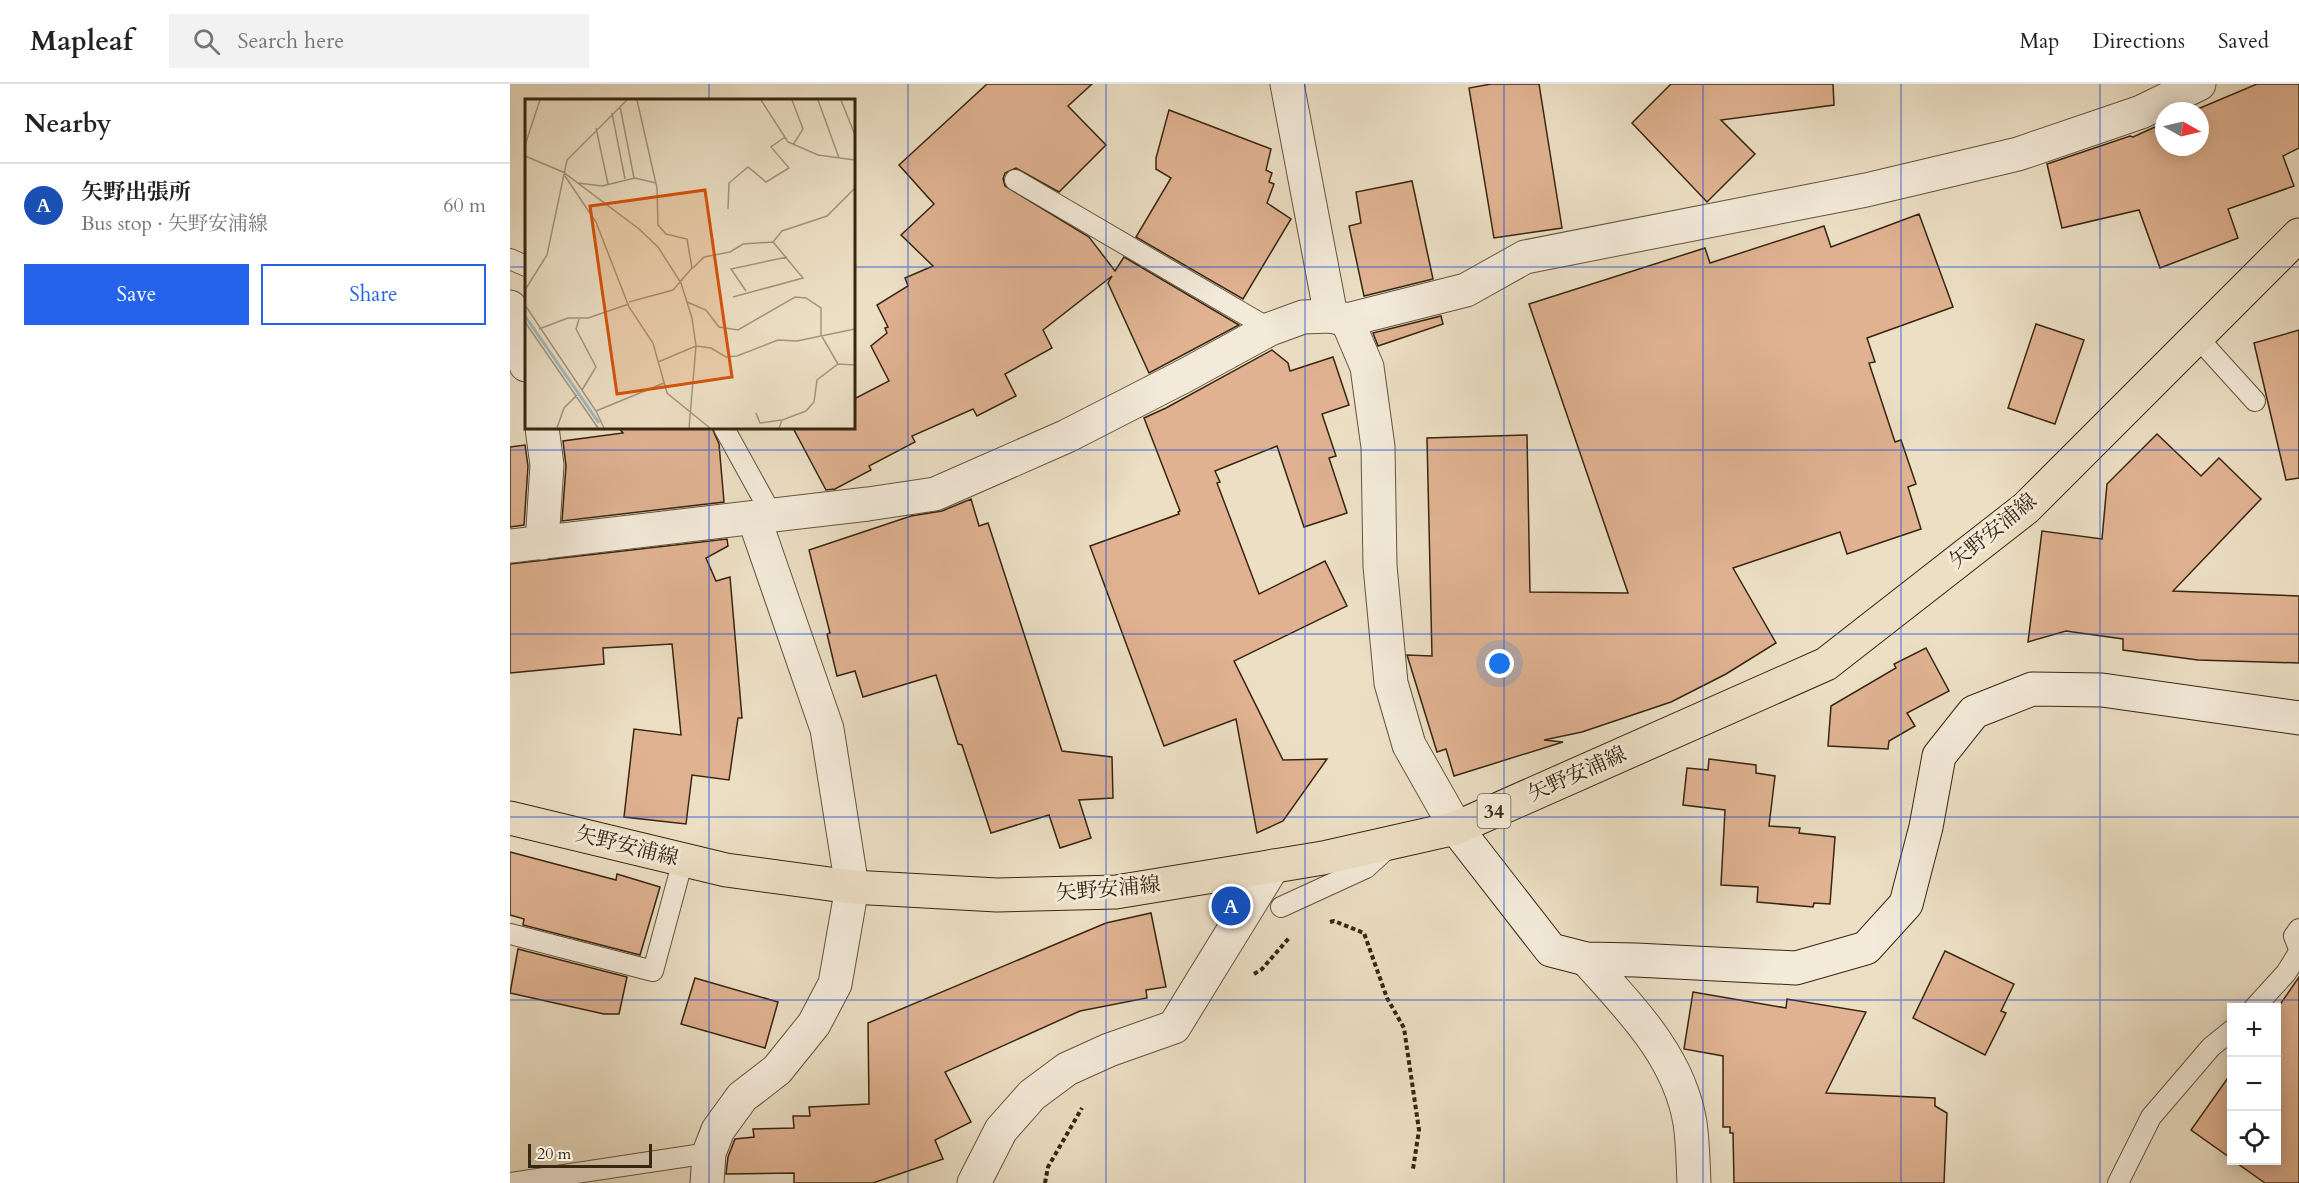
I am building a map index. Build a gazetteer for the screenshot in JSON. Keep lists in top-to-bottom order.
{
  "streets": {
    "main road": ["矢野安浦線", "34"]
  },
  "scale_bar": "20 m",
  "north": "right",
  "page": {
    "header": "Mapleaf",
    "search": "Search here",
    "nav": ["Map", "Directions", "Saved"],
    "heading": "Nearby",
    "list": [
      {
        "mark": "A",
        "name": "矢野出張所",
        "note": "Bus stop · 矢野安浦線",
        "value": "60 m"
      }
    ],
    "buttons": ["Save", "Share"],
    "pins": "A",
    "map_buttons": ["+", "−"],
    "scale": "20 m"
  }
}
